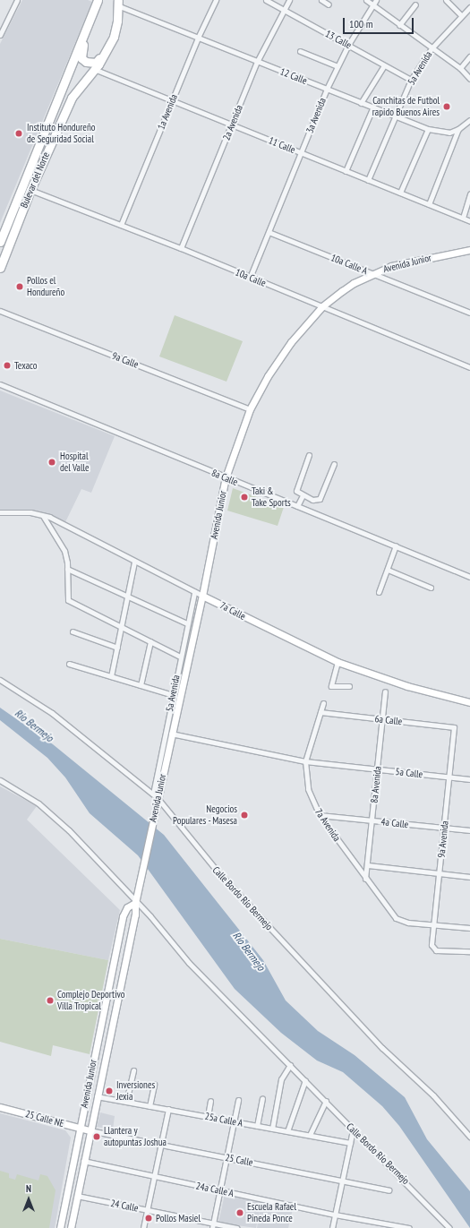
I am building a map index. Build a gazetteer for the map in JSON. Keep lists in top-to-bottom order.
{
  "streets": {
    "highway": ["Bulevar del Norte"],
    "main road": ["Avenida Junior", "7a Calle", "25 Calle NE"],
    "street": [
      "13 Calle",
      "5a Avenida",
      "12 Calle",
      "1a Avenida",
      "3a Avenida",
      "2a Avenida",
      "11 Calle",
      "10a Calle A",
      "10a Calle",
      "9a Calle",
      "8a Calle",
      "6a Calle",
      "5a Calle",
      "8a Avenida",
      "4a Calle",
      "7a Avenida",
      "9a Avenida",
      "Calle Bordo Río Bermejo",
      "25a Calle A",
      "25 Calle",
      "24a Calle A",
      "24 Calle"
    ]
  },
  "crossings": [
    ["13 Calle", "5a Avenida"],
    ["13 Calle", "3a Avenida"],
    ["13 Calle", "2a Avenida"],
    ["5a Avenida", "12 Calle"],
    ["5a Avenida", "11 Calle"],
    ["5a Avenida", "Avenida Junior"],
    ["5a Avenida", "7a Calle"],
    ["5a Avenida", "Calle Bordo Río Bermejo"],
    ["12 Calle", "1a Avenida"],
    ["12 Calle", "3a Avenida"],
    ["12 Calle", "2a Avenida"],
    ["12 Calle", "Bulevar del Norte"],
    ["1a Avenida", "11 Calle"],
    ["1a Avenida", "10a Calle"],
    ["3a Avenida", "11 Calle"],
    ["3a Avenida", "10a Calle A"],
    ["3a Avenida", "10a Calle"],
    ["2a Avenida", "11 Calle"],
    ["2a Avenida", "10a Calle"],
    ["11 Calle", "Bulevar del Norte"],
    ["Bulevar del Norte", "10a Calle"],
    ["Avenida Junior", "10a Calle A"],
    ["Avenida Junior", "10a Calle"],
    ["Avenida Junior", "9a Calle"],
    ["Avenida Junior", "8a Calle"],
    ["Avenida Junior", "7a Calle"],
    ["Avenida Junior", "5a Calle"],
    ["Avenida Junior", "Calle Bordo Río Bermejo"],
    ["Avenida Junior", "25 Calle NE"],
    ["Avenida Junior", "25a Calle A"],
    ["Avenida Junior", "25 Calle"],
    ["Avenida Junior", "24a Calle A"],
    ["Avenida Junior", "24 Calle"],
    ["6a Calle", "8a Avenida"],
    ["6a Calle", "7a Avenida"],
    ["6a Calle", "9a Avenida"],
    ["5a Calle", "8a Avenida"],
    ["5a Calle", "7a Avenida"],
    ["5a Calle", "9a Avenida"],
    ["8a Avenida", "4a Calle"],
    ["8a Avenida", "7a Avenida"],
    ["4a Calle", "7a Avenida"],
    ["4a Calle", "9a Avenida"],
    ["7a Avenida", "9a Avenida"],
    ["25 Calle NE", "25 Calle"]
  ],
  "water": ["Río Bermejo"],
  "places": [
    "Canchitas de Futbol rapido Buenos Aires",
    "Instituto Hondureño de Seguridad Social",
    "Pollos el Hondureño",
    "Texaco",
    "Hospital del Valle",
    "Taki & Take Sports",
    "Negocios Populares - Masesa",
    "Complejo Deportivo Villa Tropical",
    "Inversiones Jexia",
    "Llantera y autopuntas Joshua",
    "Escuela Rafael Pineda Ponce",
    "Pollos Masiel"
  ],
  "scale_bar": "100 m",
  "north": "top"
}
